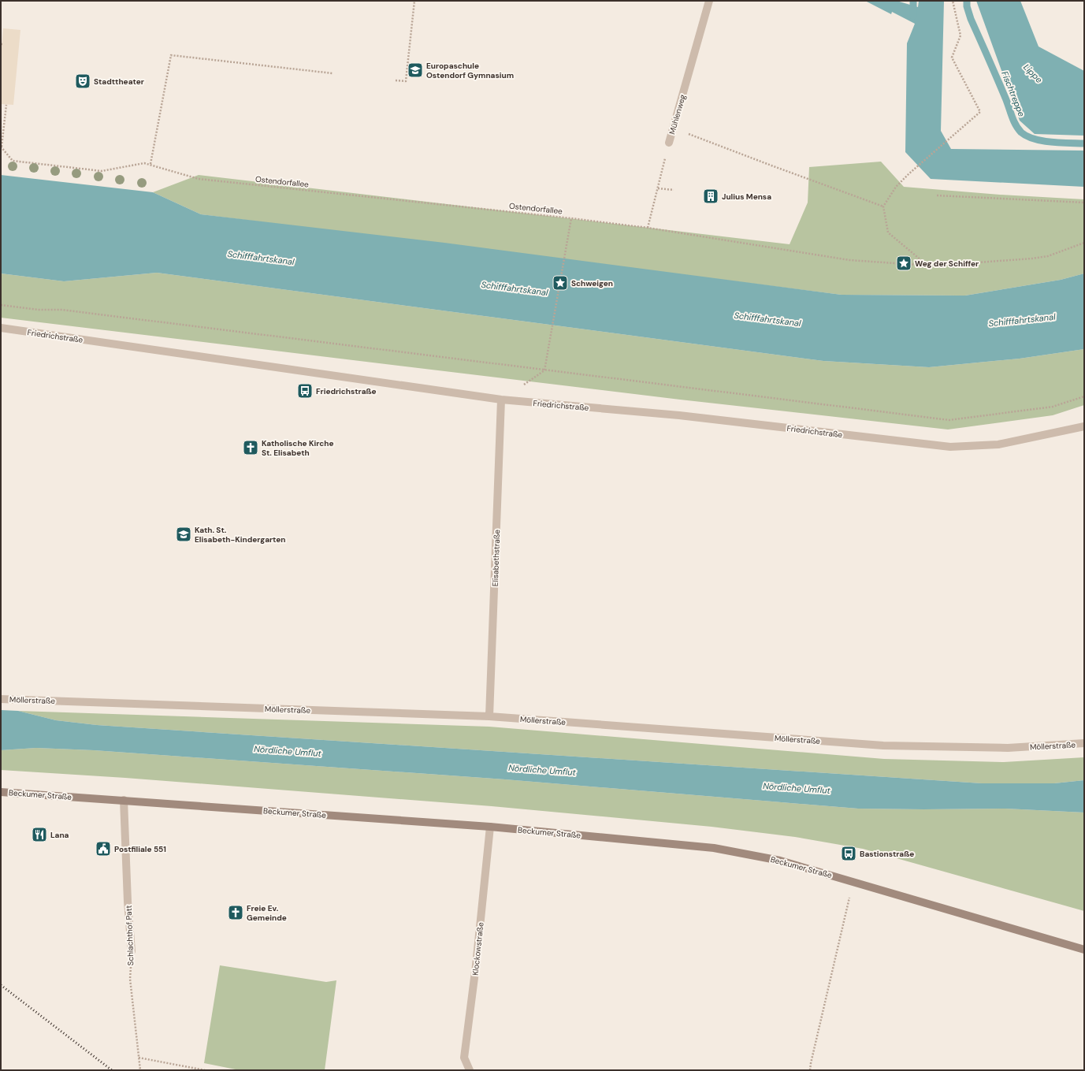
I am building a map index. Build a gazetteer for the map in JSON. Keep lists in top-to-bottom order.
{
  "streets": {
    "main road": ["Beckumer Straße"],
    "street": [
      "Mühlenweg",
      "Friedrichstraße",
      "Elisabethstraße",
      "Möllerstraße",
      "Schlachthof Patt",
      "Klockowstraße"
    ],
    "path": ["Ostendorfallee"]
  },
  "crossings": [
    ["Mühlenweg", "Ostendorfallee"],
    ["Friedrichstraße", "Elisabethstraße"],
    ["Elisabethstraße", "Möllerstraße"],
    ["Beckumer Straße", "Schlachthof Patt"],
    ["Beckumer Straße", "Klockowstraße"]
  ],
  "water": [
    "Lippe",
    "Fischtreppe",
    "Schifffahrtskanal",
    "Nördliche Umflut"
  ],
  "places": {
    "school or university": ["Europaschule Ostendorf Gymnasium", "Kath. St. Elisabeth-Kindergarten"],
    "theatre": ["Stadttheater"],
    "building": ["Julius Mensa"],
    "place": ["Weg der Schiffer", "Schweigen"],
    "bus stop": ["Friedrichstraße", "Bastionstraße"],
    "church": ["Katholische Kirche St. Elisabeth", "Freie Ev. Gemeinde"],
    "restaurant": ["Lana"],
    "public building": ["Postfiliale 551"]
  }
}
